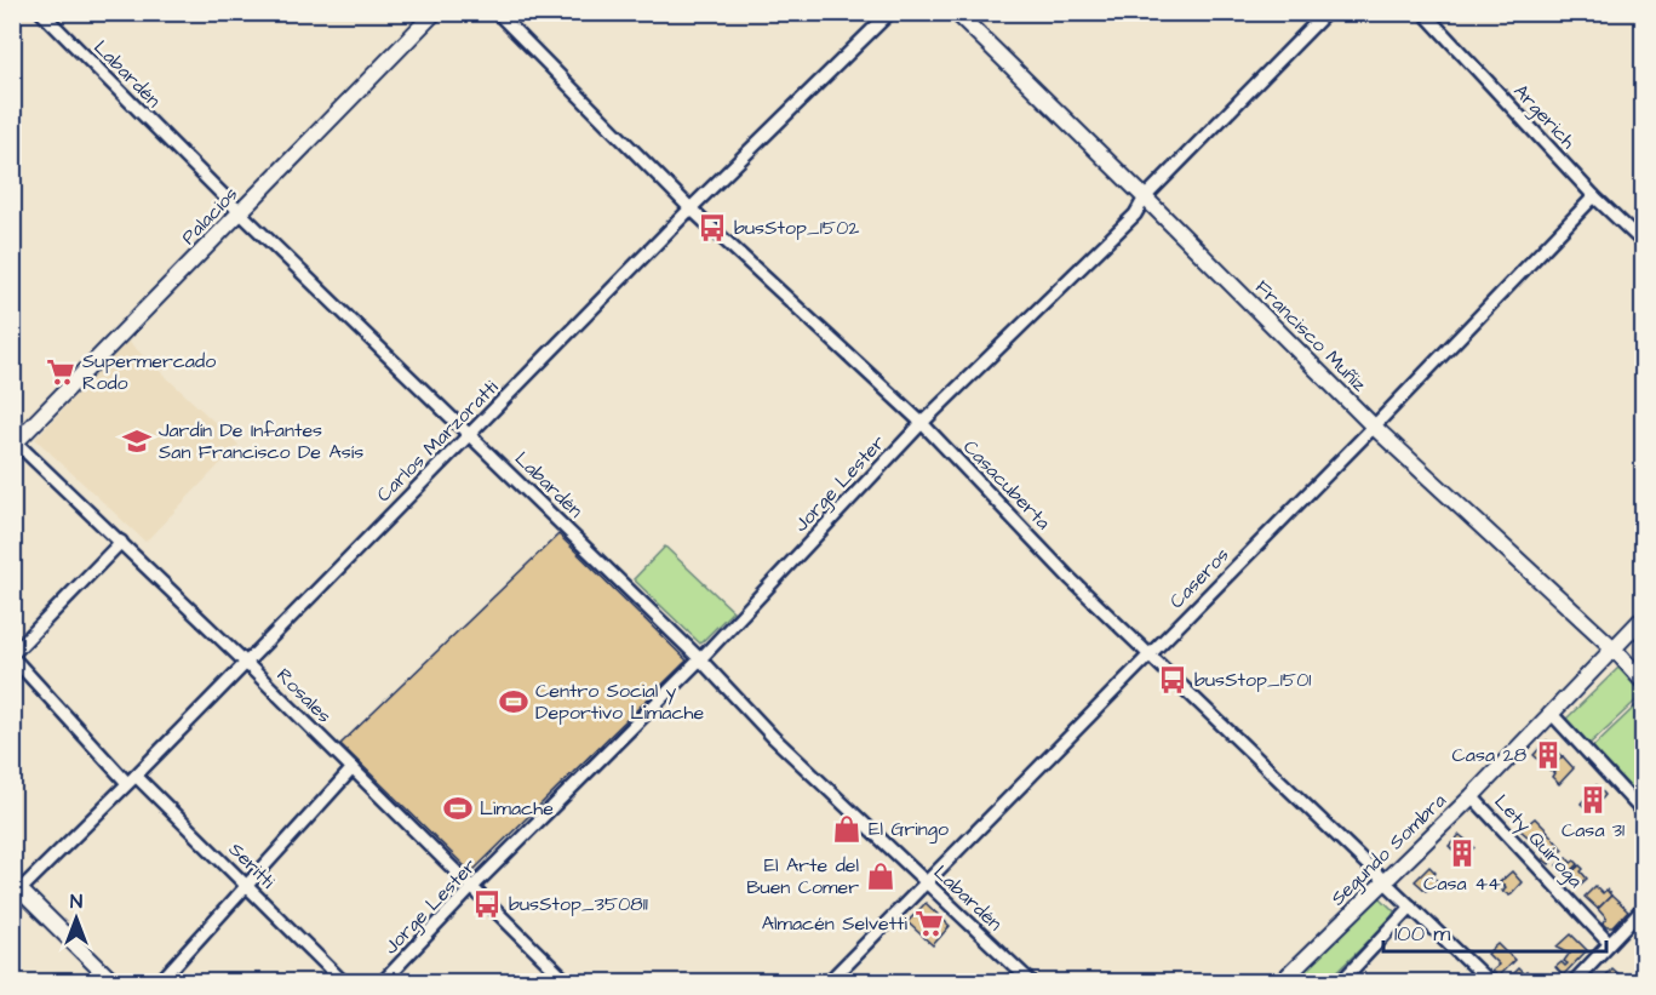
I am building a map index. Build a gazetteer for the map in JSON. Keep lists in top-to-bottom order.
{
  "streets": {
    "street": [
      "Labardén",
      "Argerich",
      "Palacios",
      "Francisco Muñiz",
      "Carlos Marzoratti",
      "Jorge Lester",
      "Casacuberta",
      "Caseros",
      "Rosales",
      "Lety Quiroga",
      "Segundo Sombra",
      "Seritti"
    ]
  },
  "crossings": [
    ["Labardén", "Palacios"],
    ["Labardén", "Carlos Marzoratti"],
    ["Labardén", "Jorge Lester"],
    ["Labardén", "Caseros"],
    ["Argerich", "Caseros"],
    ["Palacios", "Rosales"],
    ["Francisco Muñiz", "Jorge Lester"],
    ["Francisco Muñiz", "Caseros"],
    ["Francisco Muñiz", "Segundo Sombra"],
    ["Carlos Marzoratti", "Casacuberta"],
    ["Carlos Marzoratti", "Rosales"],
    ["Carlos Marzoratti", "Seritti"],
    ["Jorge Lester", "Casacuberta"],
    ["Jorge Lester", "Rosales"],
    ["Casacuberta", "Caseros"],
    ["Casacuberta", "Segundo Sombra"],
    ["Lety Quiroga", "Segundo Sombra"]
  ],
  "places": {
    "bus stop": ["busStop_1502", "busStop_1501", "busStop_350811"],
    "supermarket": ["Supermercado Rodo", "Almacén Selvetti"],
    "school or university": ["Jardín De Infantes San Francisco De Asís"],
    "sports": ["Centro Social y Deportivo Limache", "Limache"],
    "building": ["Casa 28", "Casa 31", "Casa 44"],
    "shop": ["El Gringo", "El Arte del Buen Comer"]
  },
  "scale_bar": "100 m",
  "north": "top"
}
